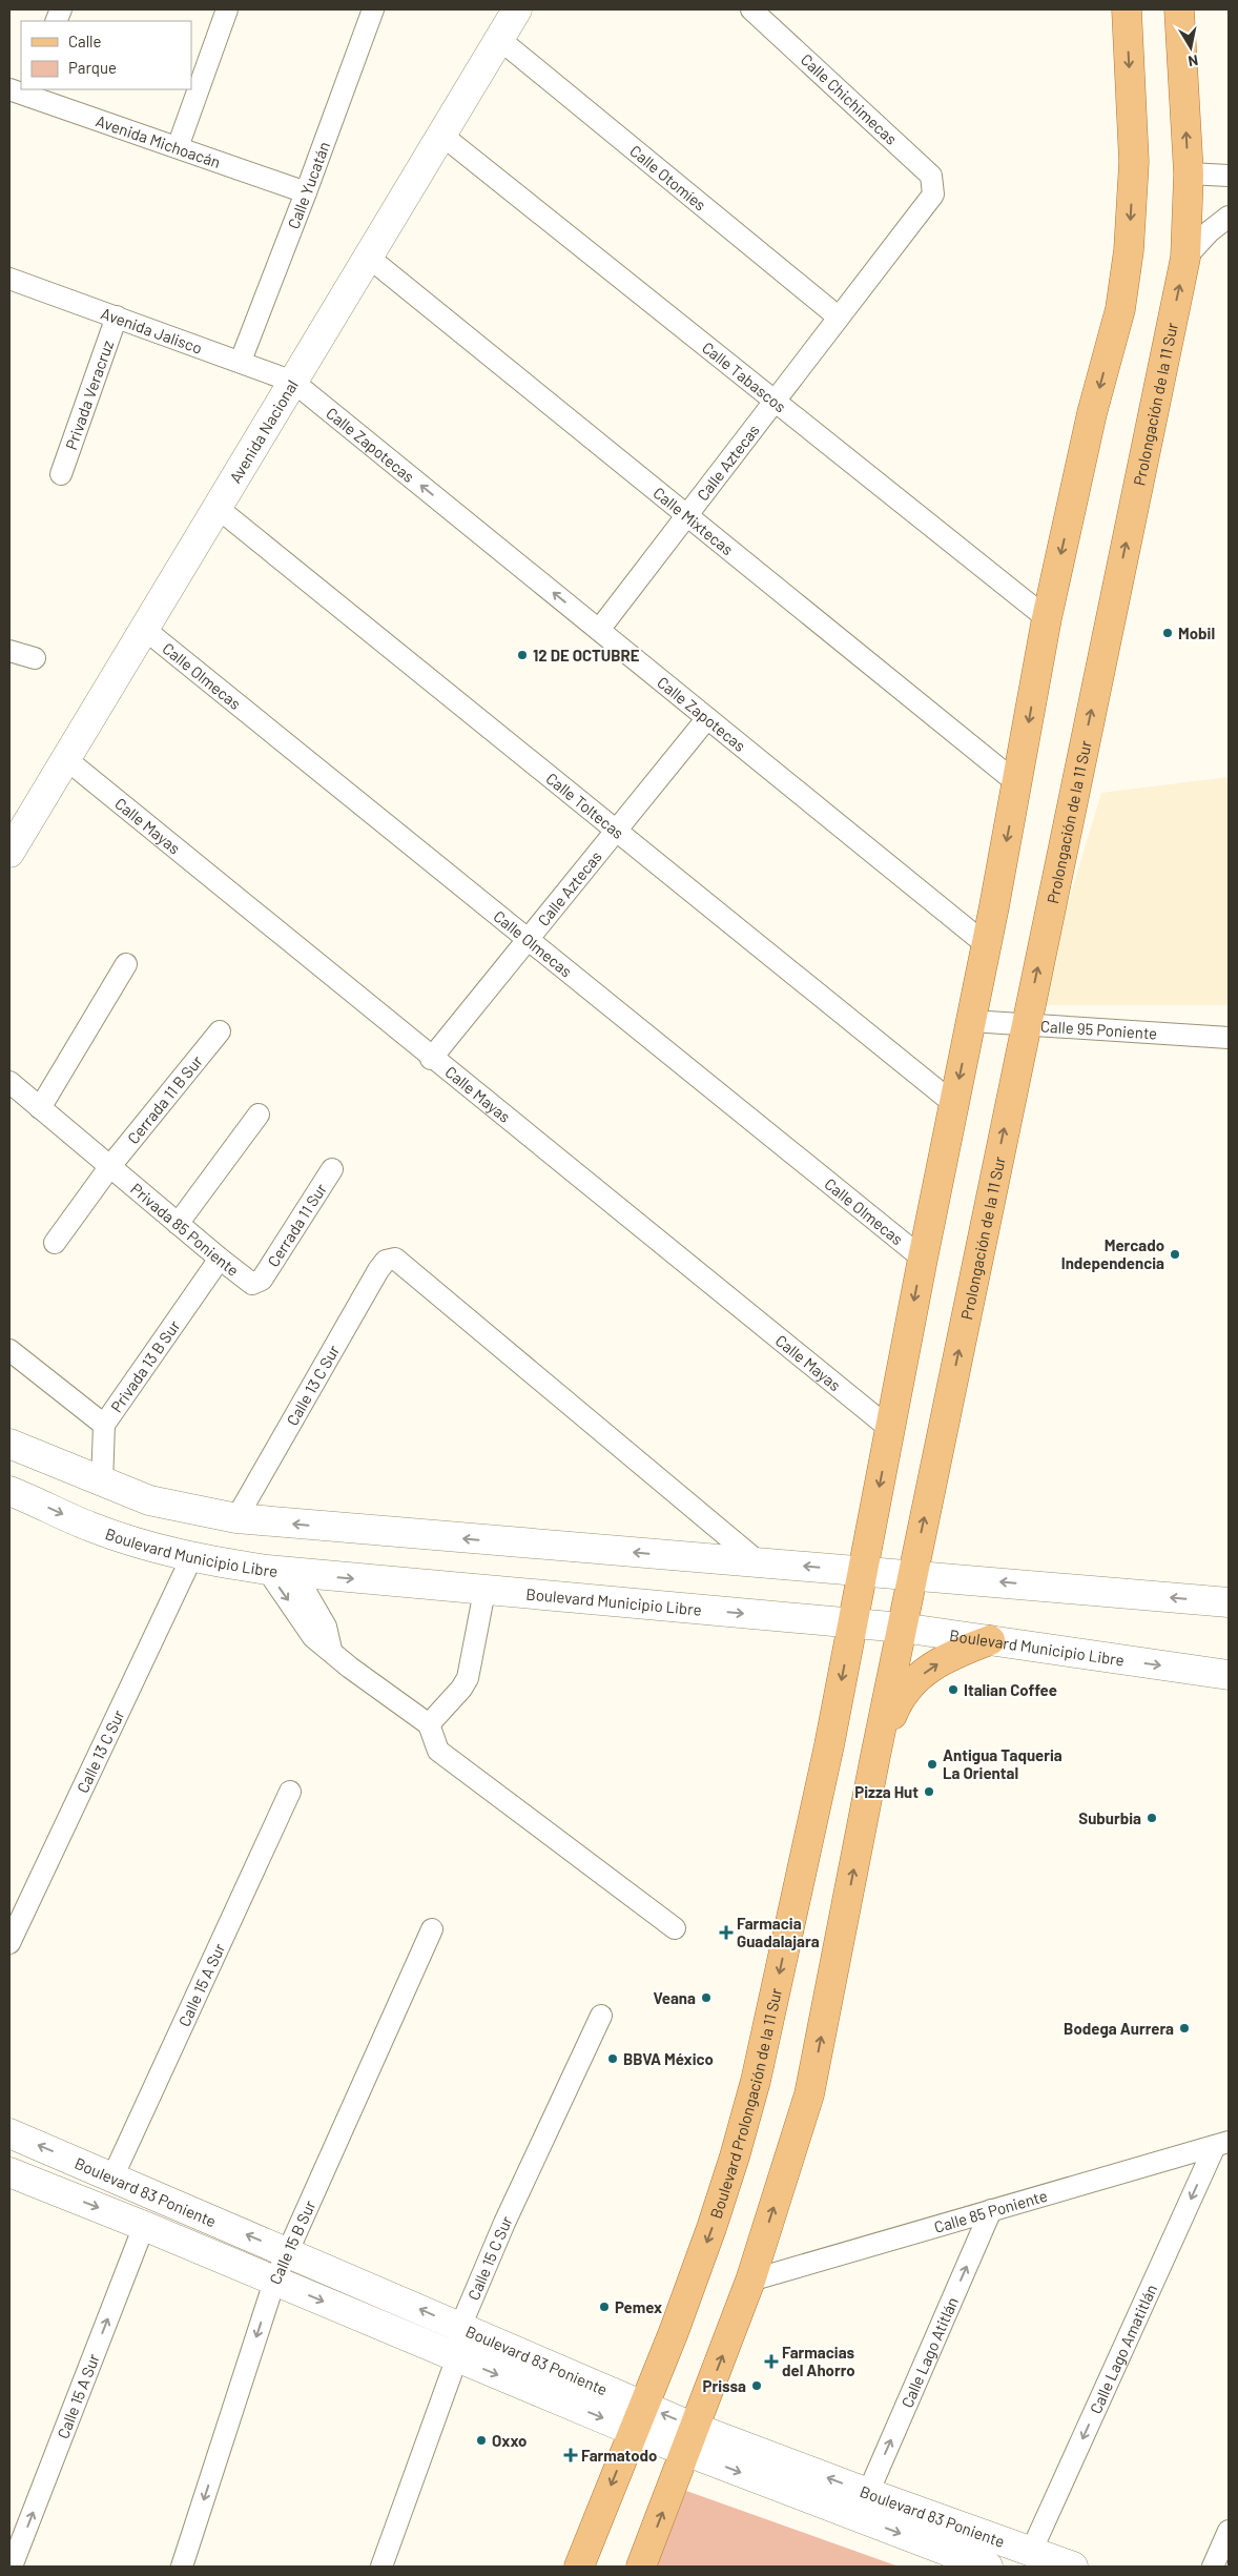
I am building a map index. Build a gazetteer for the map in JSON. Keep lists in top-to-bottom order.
{
  "streets": {
    "main road": [
      "Prolongación de la 11 Sur",
      "Avenida Nacional",
      "Boulevard Municipio Libre",
      "Boulevard Prolongación de la 11 Sur",
      "Boulevard 83 Poniente"
    ],
    "street": [
      "Calle Chichimecas",
      "Avenida Michoacán",
      "Calle Otomíes",
      "Calle Yucatán",
      "Avenida Jalisco",
      "Calle Tabascos",
      "Privada Veracruz",
      "Calle Zapotecas",
      "Calle Aztecas",
      "Calle Mixtecas",
      "Calle Olmecas",
      "Calle Toltecas",
      "Calle Mayas",
      "Calle 95 Poniente",
      "Cerrada 11 B Sur",
      "Cerrada 11 Sur",
      "Privada 85 Poniente",
      "Privada 13 B Sur",
      "Calle 13 C Sur",
      "Calle 15 A Sur",
      "Calle 85 Poniente",
      "Calle 15 B Sur",
      "Calle 15 C Sur",
      "Calle Lago Amatitlán",
      "Calle Lago Atitlán"
    ]
  },
  "crossings": [
    ["Calle Chichimecas", "Calle Aztecas"],
    ["Avenida Michoacán", "Calle Yucatán"],
    ["Calle Otomíes", "Avenida Nacional"],
    ["Calle Otomíes", "Calle Aztecas"],
    ["Calle Yucatán", "Avenida Jalisco"],
    ["Avenida Jalisco", "Privada Veracruz"],
    ["Avenida Jalisco", "Avenida Nacional"],
    ["Avenida Jalisco", "Calle Zapotecas"],
    ["Calle Tabascos", "Avenida Nacional"],
    ["Calle Tabascos", "Calle Aztecas"],
    ["Prolongación de la 11 Sur", "Calle 95 Poniente"],
    ["Prolongación de la 11 Sur", "Boulevard Municipio Libre"],
    ["Avenida Nacional", "Calle Zapotecas"],
    ["Avenida Nacional", "Calle Mixtecas"],
    ["Avenida Nacional", "Calle Olmecas"],
    ["Avenida Nacional", "Calle Toltecas"],
    ["Avenida Nacional", "Calle Mayas"],
    ["Calle Zapotecas", "Calle Aztecas"],
    ["Calle Aztecas", "Calle Mixtecas"],
    ["Calle Aztecas", "Calle Olmecas"],
    ["Calle Aztecas", "Calle Toltecas"],
    ["Calle Aztecas", "Calle Mayas"],
    ["Cerrada 11 B Sur", "Privada 85 Poniente"],
    ["Cerrada 11 Sur", "Privada 85 Poniente"],
    ["Privada 85 Poniente", "Privada 13 B Sur"],
    ["Calle 13 C Sur", "Boulevard Municipio Libre"],
    ["Boulevard Municipio Libre", "Boulevard Prolongación de la 11 Sur"],
    ["Calle 15 A Sur", "Boulevard 83 Poniente"],
    ["Boulevard Prolongación de la 11 Sur", "Boulevard 83 Poniente"],
    ["Boulevard 83 Poniente", "Calle 15 B Sur"],
    ["Boulevard 83 Poniente", "Calle 15 C Sur"],
    ["Boulevard 83 Poniente", "Calle Lago Amatitlán"],
    ["Boulevard 83 Poniente", "Calle Lago Atitlán"],
    ["Calle 85 Poniente", "Calle Lago Amatitlán"],
    ["Calle 85 Poniente", "Calle Lago Atitlán"]
  ],
  "one_way": [
    "Calle Zapotecas",
    "Calle 15 A Sur",
    "Calle 15 B Sur",
    "Calle Lago Amatitlán",
    "Calle Lago Atitlán"
  ],
  "places": {
    "other": [
      "Mobil",
      "12 DE OCTUBRE",
      "Mercado Independencia",
      "Italian Coffee",
      "Antigua Taqueria La Oriental",
      "Pizza Hut",
      "Suburbia",
      "Veana",
      "Bodega Aurrera",
      "BBVA México",
      "Pemex",
      "Prissa",
      "Oxxo"
    ],
    "health": ["Farmacia Guadalajara", "Farmacias del Ahorro", "Farmatodo"]
  },
  "legend": ["Calle", "Parque"],
  "north": "bottom"
}
